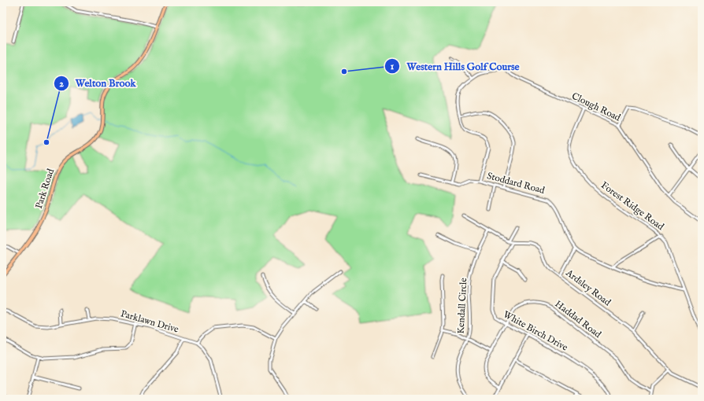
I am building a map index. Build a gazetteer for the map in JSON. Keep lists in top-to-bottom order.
{
  "streets": {
    "main road": ["Park Road"],
    "street": [
      "Clough Road",
      "Stoddard Road",
      "Forest Ridge Road",
      "Ardsley Road",
      "Kendall Circle",
      "Haddad Road",
      "Parklawn Drive",
      "White Birch Drive"
    ]
  },
  "crossings": [
    ["Clough Road", "Forest Ridge Road"],
    ["Ardsley Road", "Kendall Circle"],
    ["Ardsley Road", "White Birch Drive"],
    ["Haddad Road", "White Birch Drive"]
  ],
  "places": ["Western Hills Golf Course", "Welton Brook"]
}
